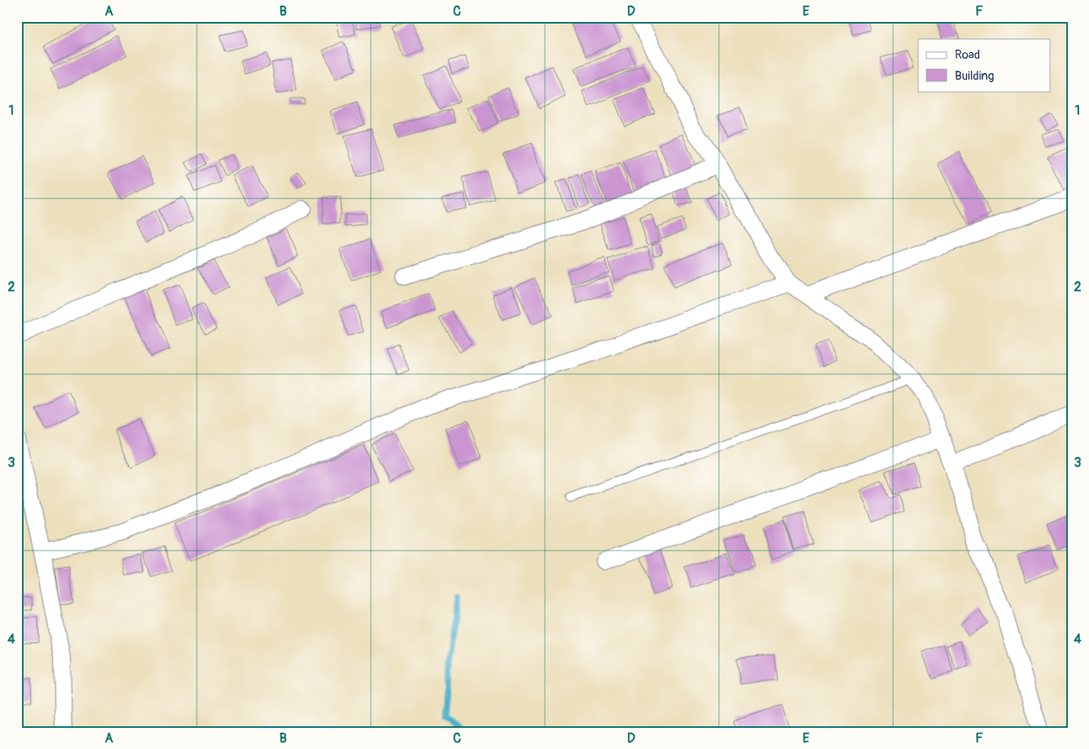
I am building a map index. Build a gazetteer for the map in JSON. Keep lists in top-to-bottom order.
{
  "legend": ["Road", "Building"],
  "grid": {
    "columns": [
      "A",
      "B",
      "C",
      "D",
      "E",
      "F"
    ],
    "rows": [
      "1",
      "2",
      "3",
      "4"
    ]
  }
}
